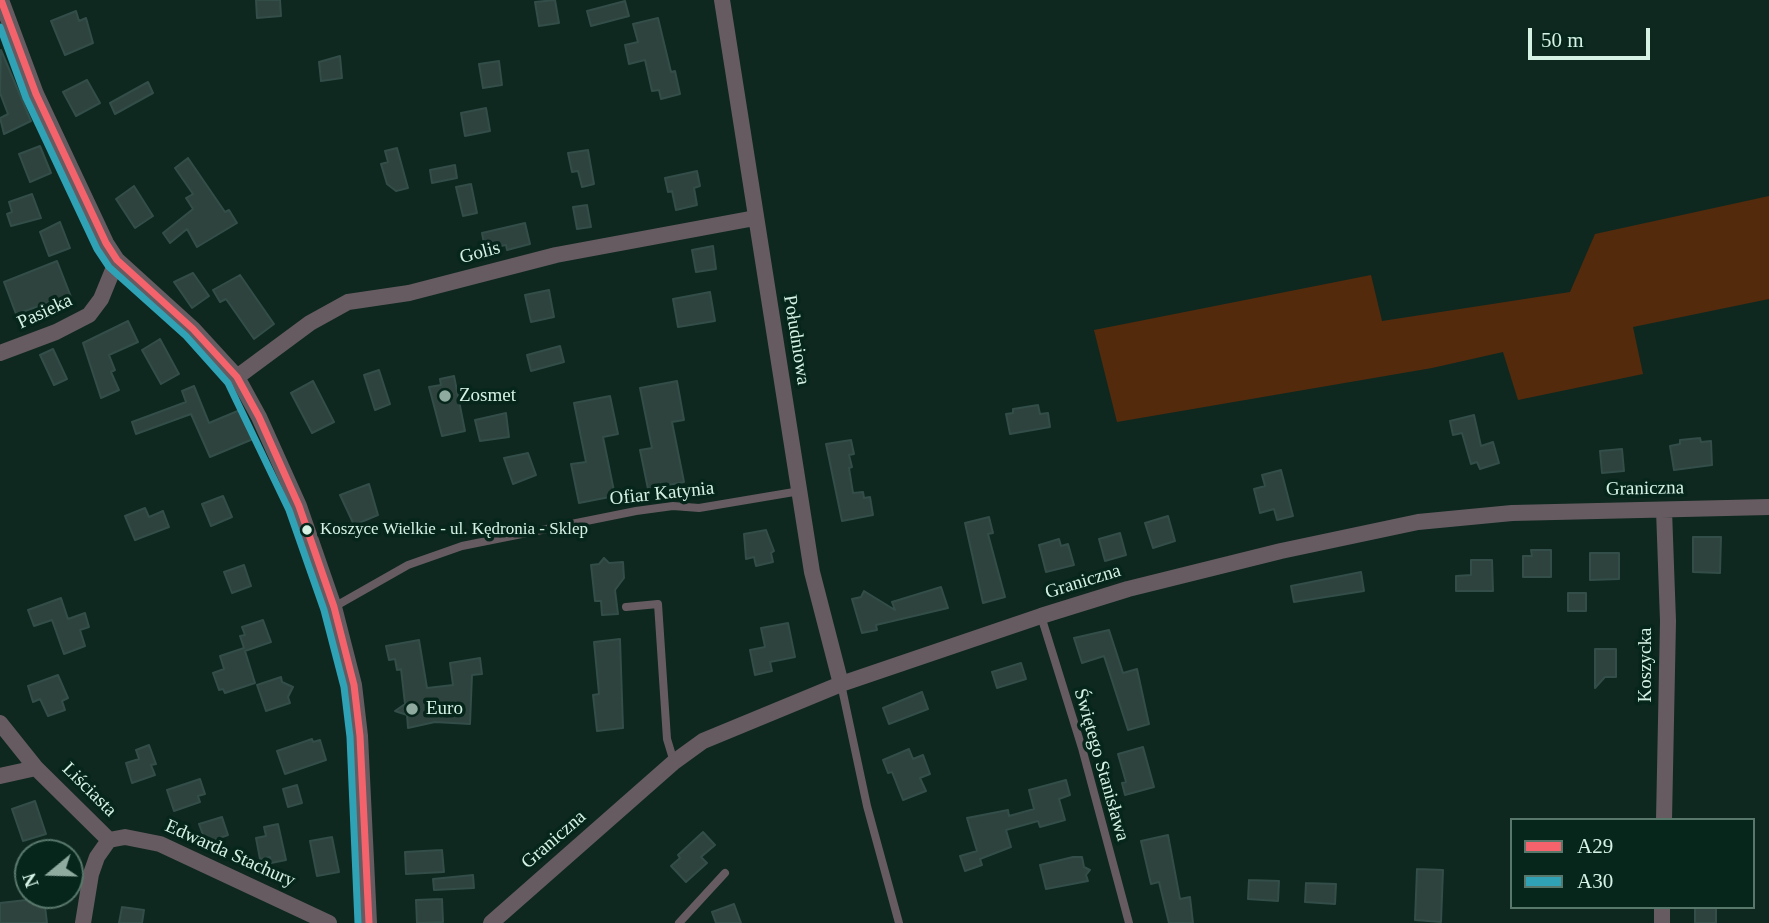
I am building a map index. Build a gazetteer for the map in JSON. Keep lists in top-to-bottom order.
{
  "streets": {
    "street": [
      "Golis",
      "Pasieka",
      "Południowa",
      "Graniczna",
      "Koszycka",
      "Liściasta",
      "Edwarda Stachury"
    ],
    "lane": ["Ofiar Katynia", "Świętego Stanisława"]
  },
  "crossings": [
    ["Golis", "Południowa"],
    ["Południowa", "Graniczna"],
    ["Południowa", "Ofiar Katynia"],
    ["Graniczna", "Koszycka"],
    ["Graniczna", "Świętego Stanisława"],
    ["Liściasta", "Edwarda Stachury"]
  ],
  "places": ["Zosmet", "Koszyce Wielkie - ul. Kędronia - Sklep", "Euro"],
  "lines": ["transit line A29", "transit line A30"],
  "legend": ["A29", "A30"],
  "scale_bar": "50 m",
  "north": "left"
}
